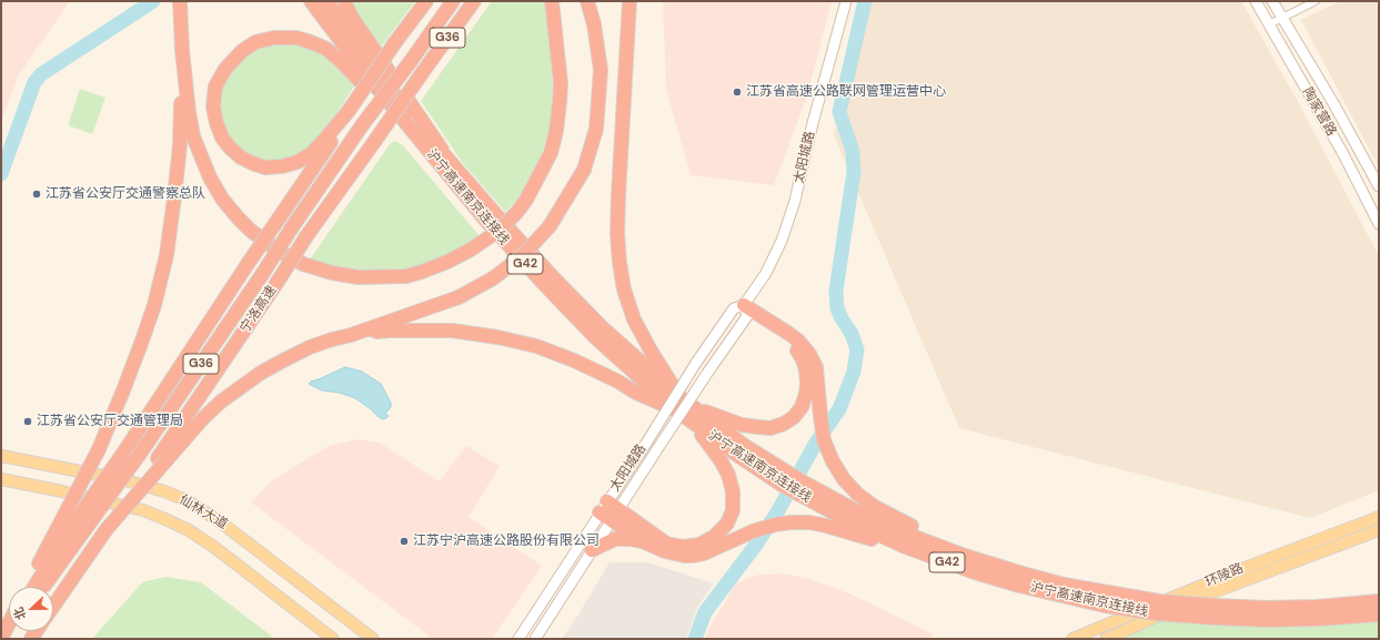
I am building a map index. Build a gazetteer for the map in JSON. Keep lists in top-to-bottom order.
{
  "streets": {
    "highway": [
      "G36",
      "沪宁高速南京连接线",
      "G42",
      "宁洛高速"
    ],
    "main road": ["仙林大道", "环陵路"],
    "street": ["陶家营路", "太阳城路"]
  },
  "places": [
    "江苏省高速公路联网管理运营中心",
    "江苏省公安厅交通警察总队",
    "江苏省公安厅交通管理局",
    "江苏宁沪高速公路股份有限公司"
  ],
  "north": "left"
}
